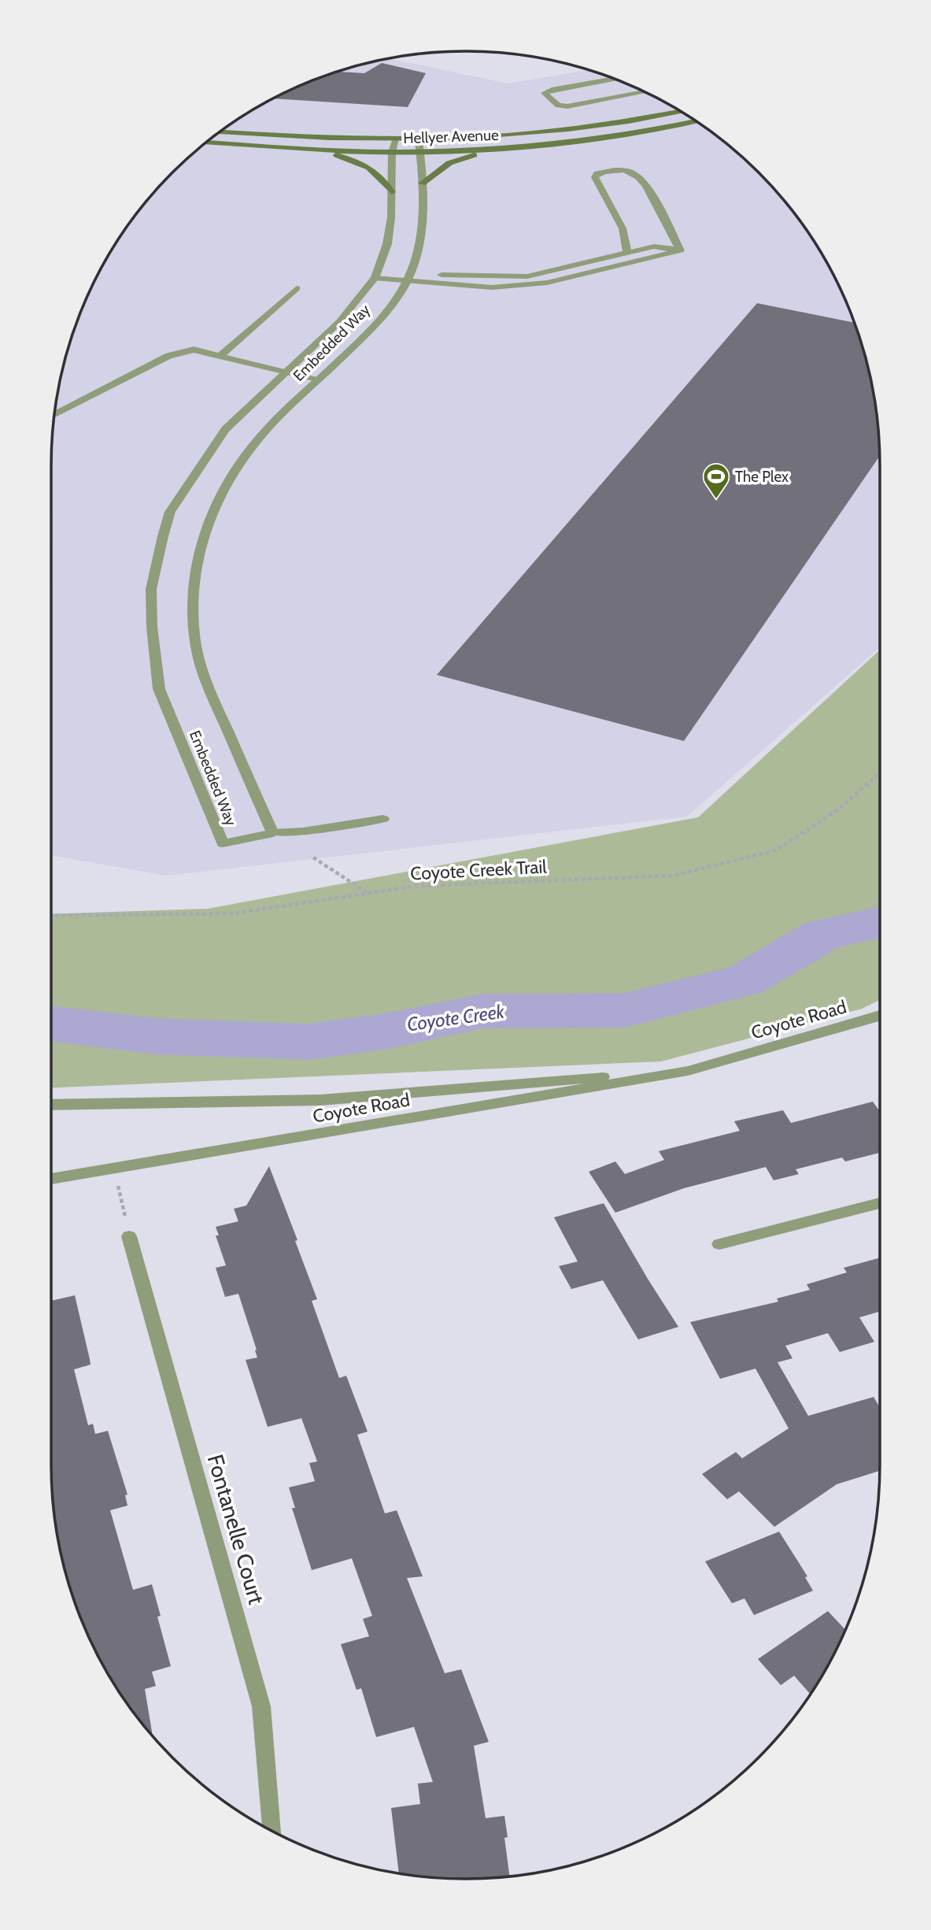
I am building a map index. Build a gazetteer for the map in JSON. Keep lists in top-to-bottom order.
{
  "streets": {
    "main road": ["Hellyer Avenue"],
    "street": ["Embedded Way", "Coyote Road", "Fontanelle Court"],
    "path": ["Coyote Creek Trail"]
  },
  "crossings": [
    ["Hellyer Avenue", "Embedded Way"]
  ],
  "water": ["Coyote Creek"],
  "places": {
    "sports": ["The Plex"]
  }
}
